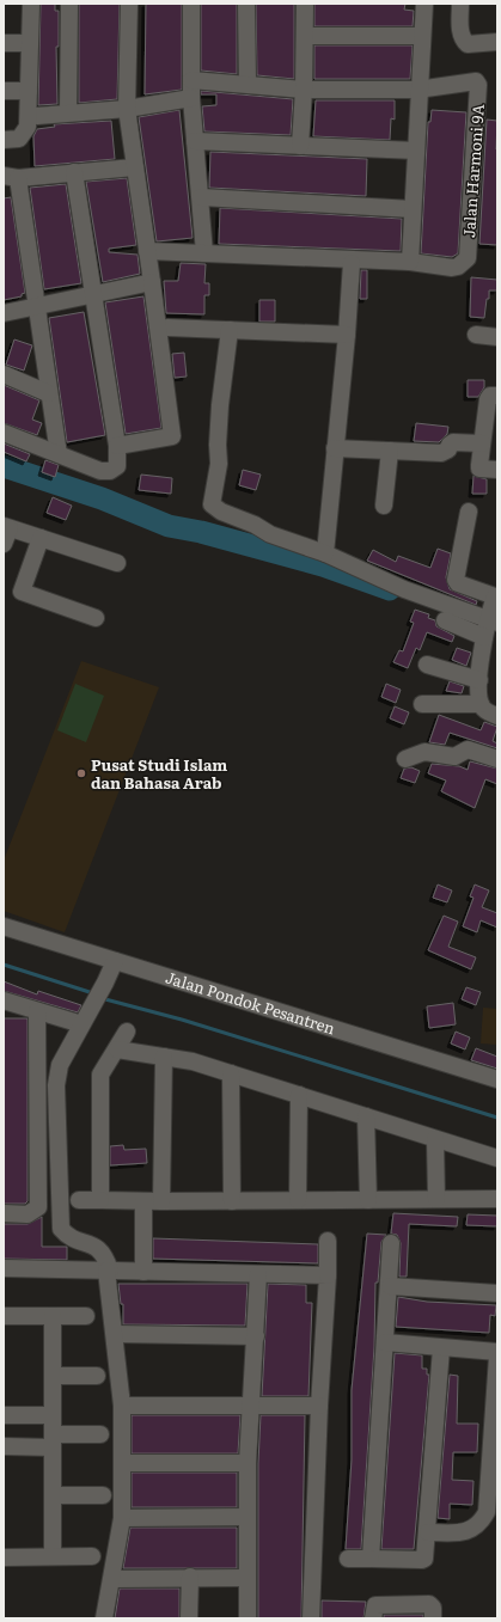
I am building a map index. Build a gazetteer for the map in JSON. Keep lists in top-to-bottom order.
{
  "streets": {
    "street": ["Jalan Harmoni 9A", "Jalan Pondok Pesantren"]
  },
  "places": ["Pusat Studi Islam dan Bahasa Arab"]
}
